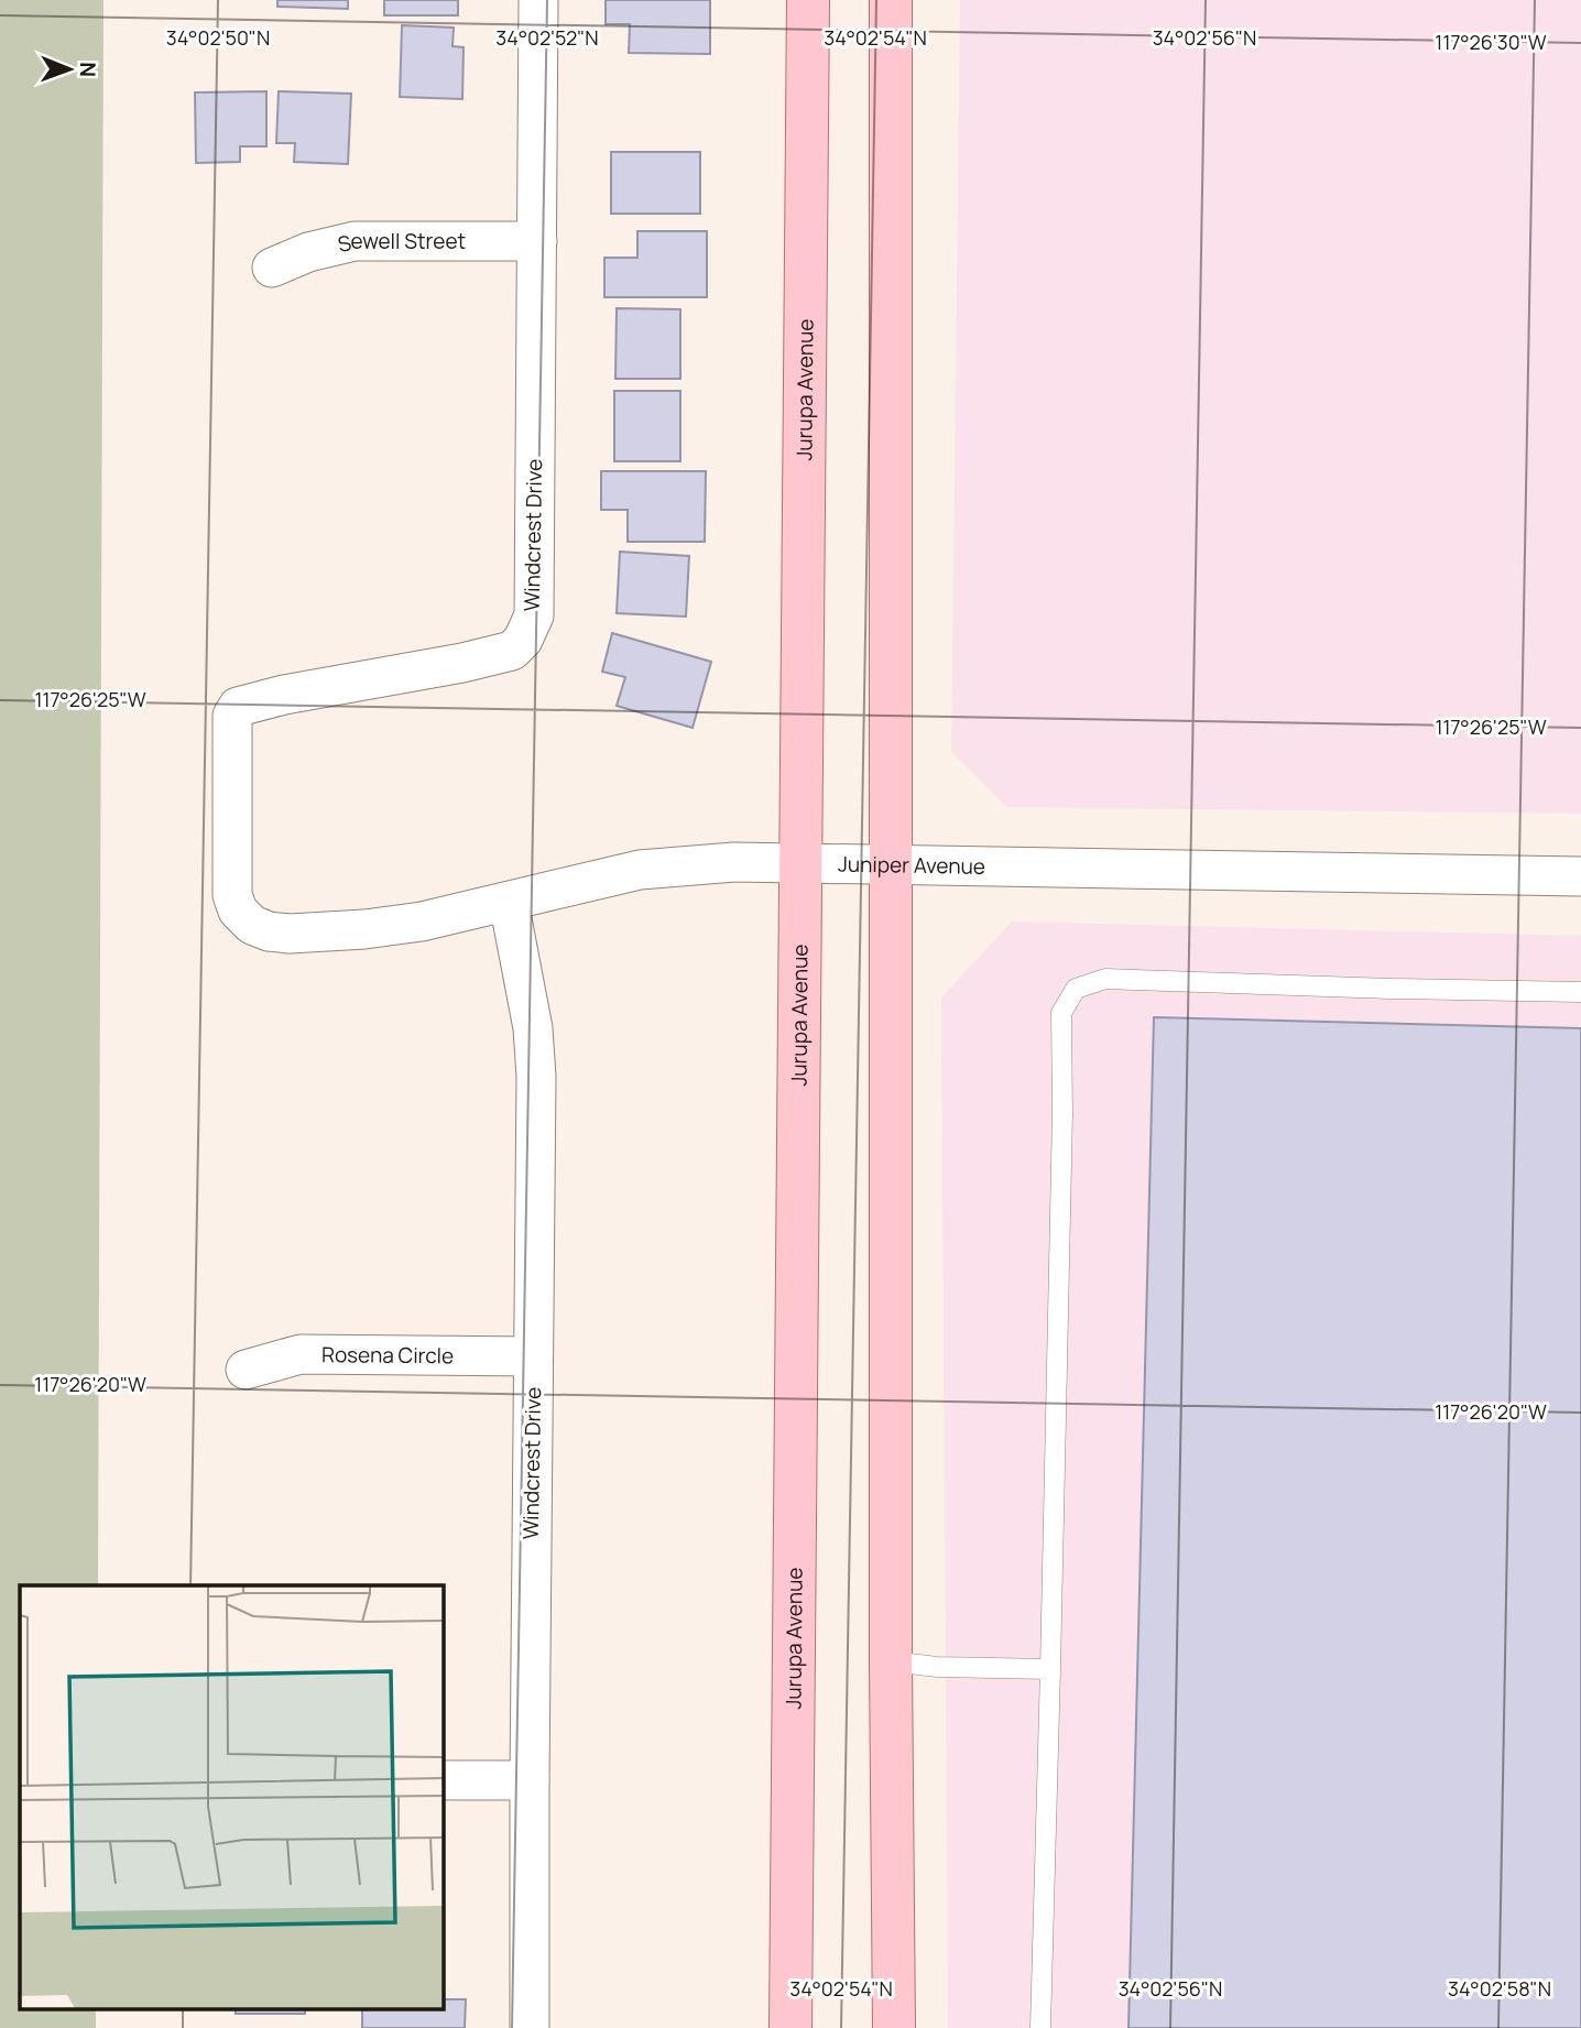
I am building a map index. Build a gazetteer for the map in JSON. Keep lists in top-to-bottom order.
{
  "streets": {
    "main road": ["Jurupa Avenue"],
    "street": [
      "Sewell Street",
      "Windcrest Drive",
      "Juniper Avenue",
      "Rosena Circle"
    ]
  },
  "crossings": [
    ["Sewell Street", "Windcrest Drive"],
    ["Jurupa Avenue", "Juniper Avenue"],
    ["Windcrest Drive", "Juniper Avenue"],
    ["Windcrest Drive", "Rosena Circle"]
  ],
  "north": "right",
  "coordinates": [
    "34°02'50\"N",
    "34°02'52\"N",
    "34°02'54\"N",
    "34°02'56\"N",
    "117°26'30\"W",
    "117°26'25\"W",
    "117°26'20\"W",
    "34°02'58\"N"
  ]
}
